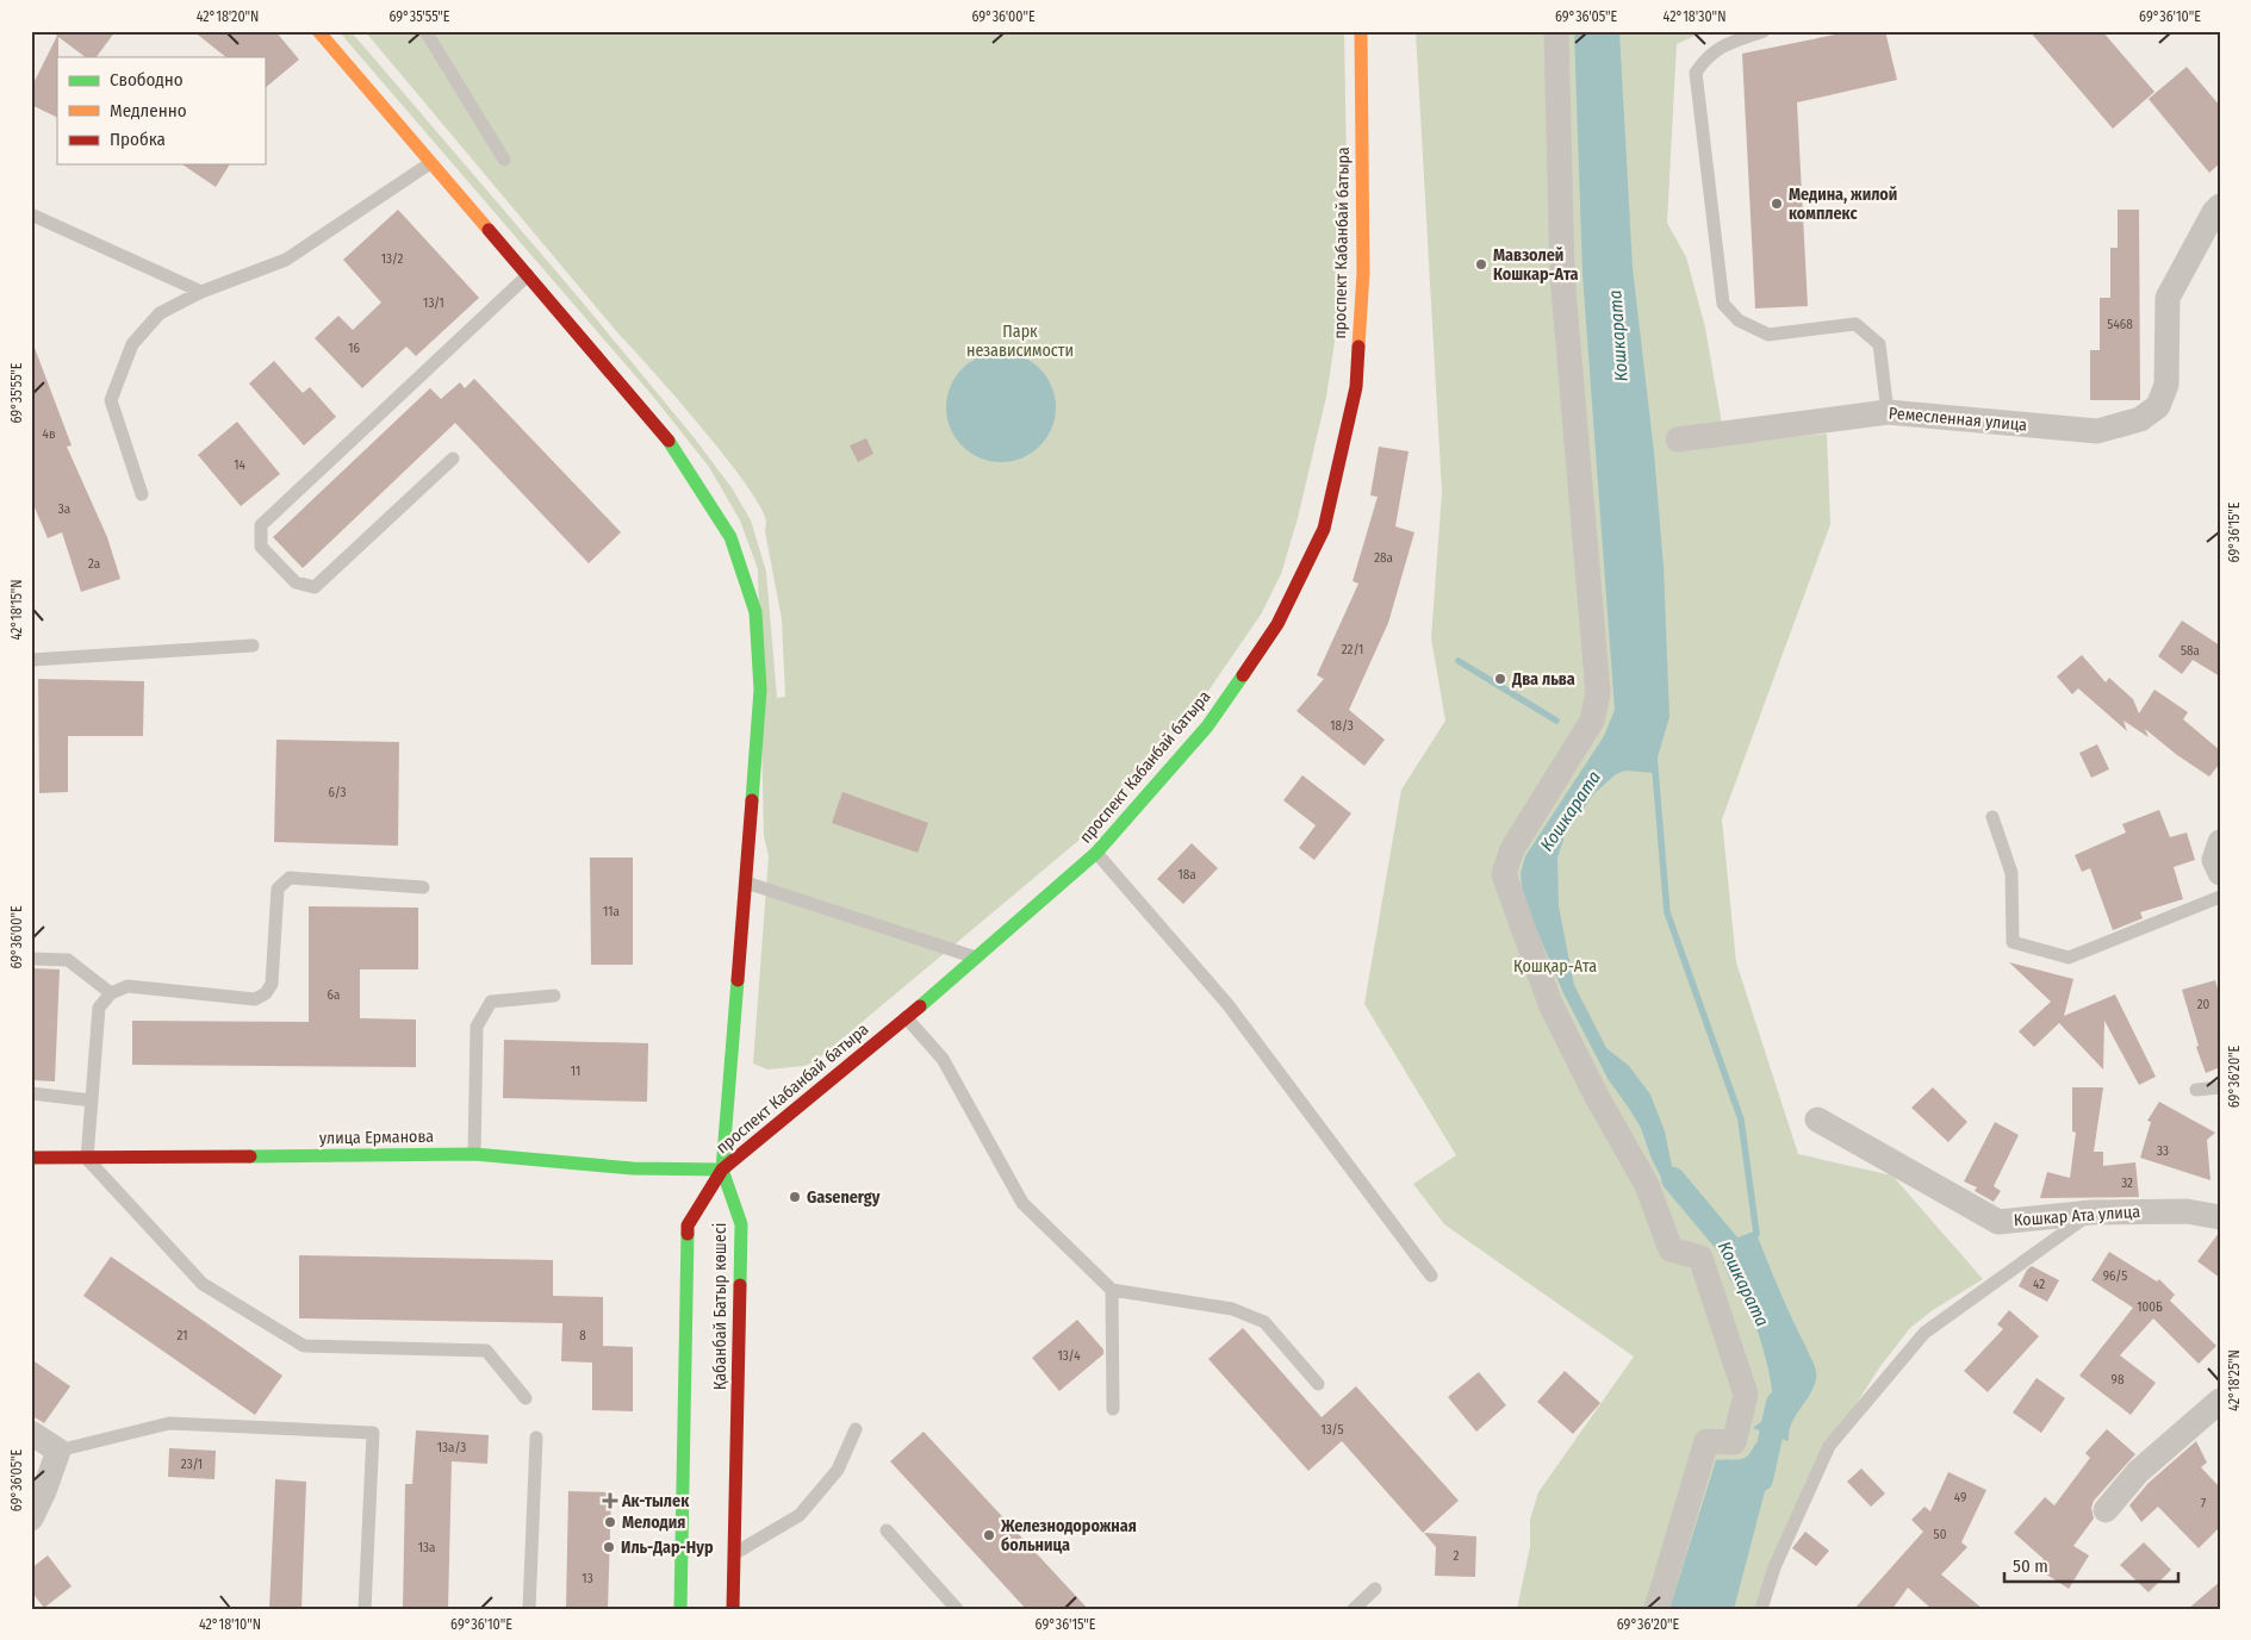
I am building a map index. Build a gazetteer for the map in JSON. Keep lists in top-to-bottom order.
{
  "streets": {
    "street": [
      "проспект Кабанбай батыра",
      "Ремесленная улица",
      "улица Ерманова",
      "Кошкар Ата улица",
      "Қабанбай Батыр көшесі"
    ]
  },
  "crossings": [
    ["проспект Кабанбай батыра", "улица Ерманова"],
    ["проспект Кабанбай батыра", "Қабанбай Батыр көшесі"],
    ["улица Ерманова", "Қабанбай Батыр көшесі"]
  ],
  "water": ["Кошкарата"],
  "parks": ["Парк независимости", "Қошқар-Ата"],
  "places": {
    "other": [
      "Медина, жилой комплекс",
      "Мавзолей Кошкар-Ата",
      "Два льва",
      "Gasenergy",
      "Мелодия",
      "Железнодорожная больница",
      "Иль-Дар-Нур"
    ],
    "health": ["Ак-тылек"]
  },
  "house_numbers": [
    "13/2",
    "13/1",
    "5468",
    "16",
    "4в",
    "14",
    "3а",
    "28а",
    "2а",
    "22/1",
    "58а",
    "18/3",
    "6/3",
    "18а",
    "11а",
    "6а",
    "20",
    "11",
    "33",
    "32",
    "96/5",
    "42",
    "100Б",
    "21",
    "8",
    "13/4",
    "98",
    "13/5",
    "13а/3",
    "23/1",
    "49",
    "7",
    "50",
    "13а",
    "2",
    "13"
  ],
  "legend": ["Свободно", "Медленно", "Пробка"],
  "scale_bar": "50 m",
  "coordinates": [
    "42°18'20\"N",
    "69°35'55\"E",
    "69°36'00\"E",
    "69°36'05\"E",
    "42°18'30\"N",
    "69°36'10\"E",
    "69°36'15\"E",
    "42°18'15\"N",
    "69°36'20\"E",
    "42°18'25\"N",
    "42°18'10\"N"
  ]
}
